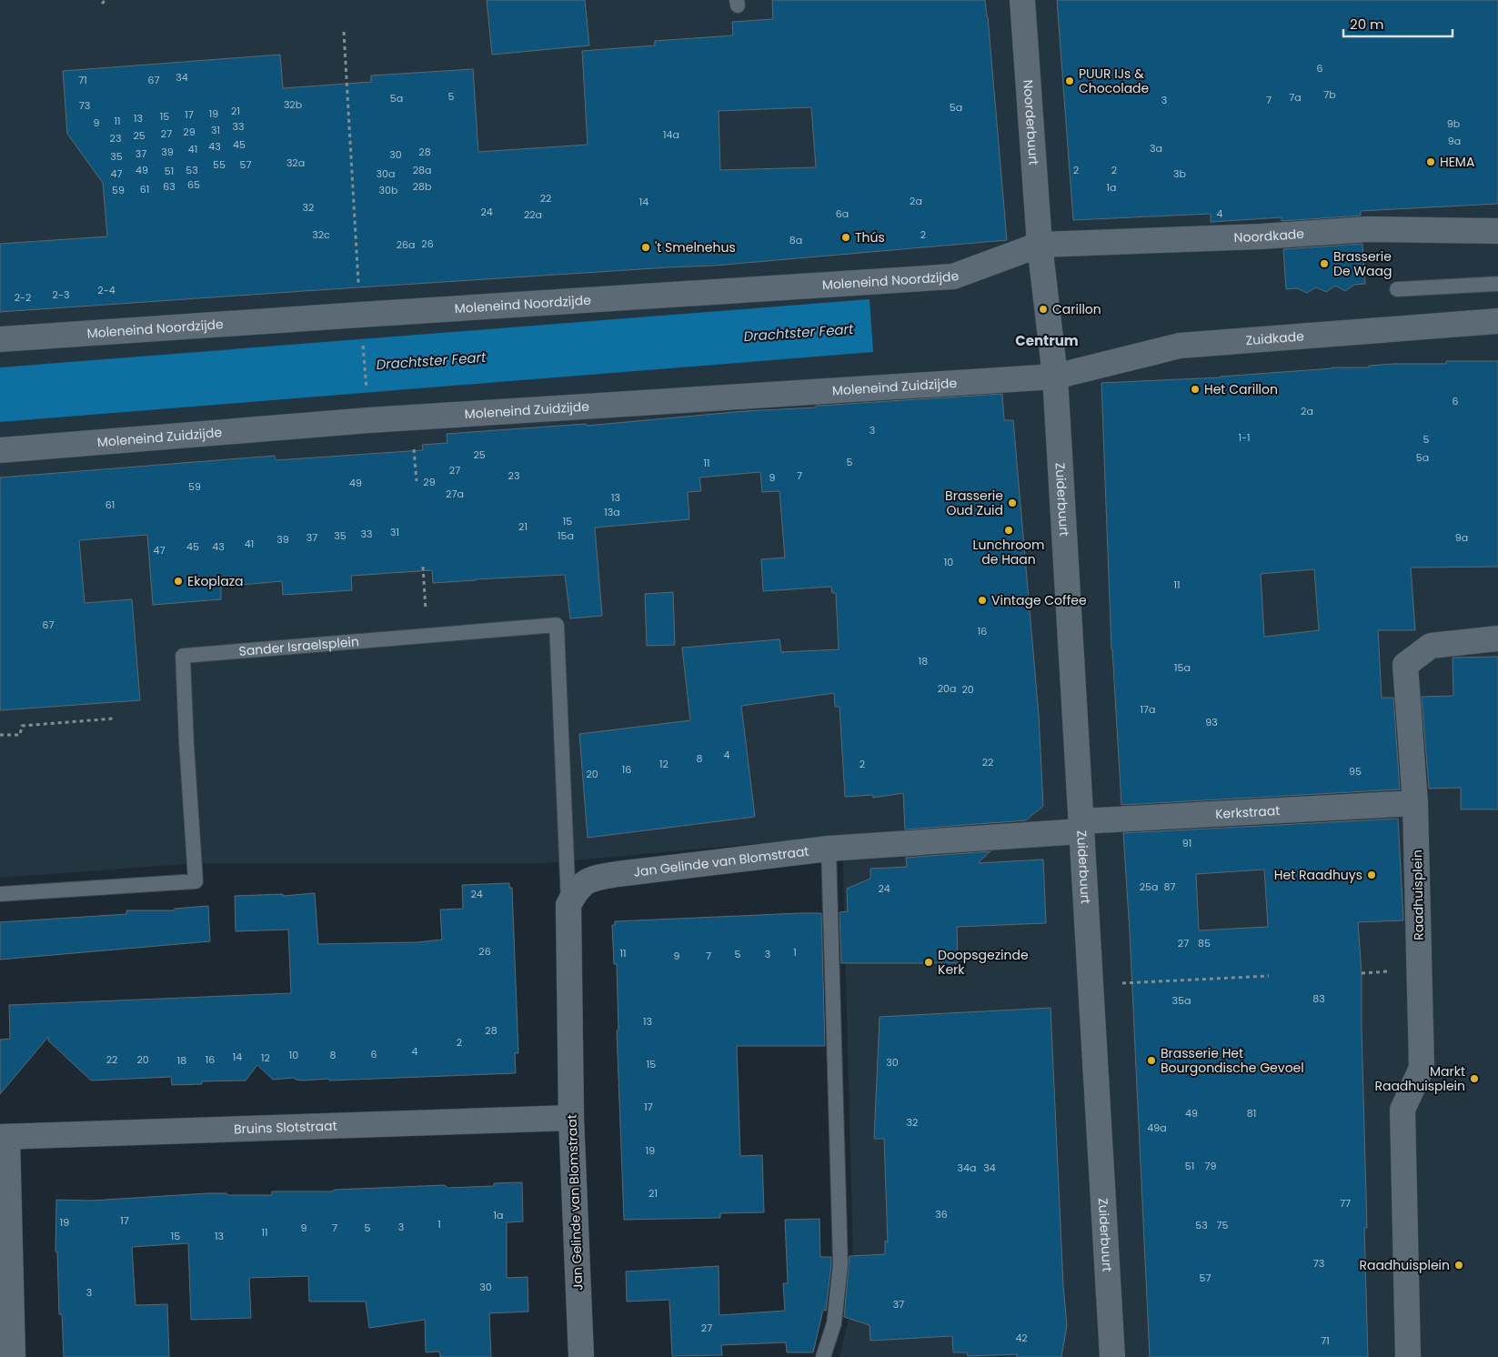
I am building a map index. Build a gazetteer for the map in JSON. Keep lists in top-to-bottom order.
{
  "streets": {
    "street": [
      "Noorderbuurt",
      "Noordkade",
      "Moleneind Noordzijde",
      "Zuidkade",
      "Moleneind Zuidzijde",
      "Zuiderbuurt",
      "Kerkstraat",
      "Jan Gelinde van Blomstraat",
      "Raadhuisplein",
      "Bruins Slotstraat"
    ],
    "lane": ["Sander Israelsplein"]
  },
  "crossings": [
    ["Noorderbuurt", "Noordkade"],
    ["Noorderbuurt", "Moleneind Noordzijde"],
    ["Noorderbuurt", "Zuidkade"],
    ["Noorderbuurt", "Moleneind Zuidzijde"],
    ["Noorderbuurt", "Zuiderbuurt"],
    ["Noordkade", "Moleneind Noordzijde"],
    ["Zuidkade", "Moleneind Zuidzijde"],
    ["Zuidkade", "Zuiderbuurt"],
    ["Moleneind Zuidzijde", "Zuiderbuurt"],
    ["Zuiderbuurt", "Kerkstraat"],
    ["Sander Israelsplein", "Jan Gelinde van Blomstraat"],
    ["Kerkstraat", "Jan Gelinde van Blomstraat"],
    ["Kerkstraat", "Raadhuisplein"],
    ["Jan Gelinde van Blomstraat", "Bruins Slotstraat"]
  ],
  "districts": ["Centrum"],
  "water": ["Drachtster Feart"],
  "places": [
    "PUUR IJs & Chocolade",
    "HEMA",
    "Thús",
    "'t Smelnehus",
    "Brasserie De Waag",
    "Carillon",
    "Het Carillon",
    "Brasserie Oud Zuid",
    "Lunchroom de Haan",
    "Ekoplaza",
    "Vintage Coffee",
    "Het Raadhuys",
    "Doopsgezinde Kerk",
    "Brasserie Het Bourgondische Gevoel",
    "Markt Raadhuisplein",
    "Raadhuisplein"
  ],
  "house_numbers": [
    "6",
    "34",
    "71",
    "67",
    "7b",
    "5",
    "7a",
    "5a",
    "3",
    "7",
    "32b",
    "73",
    "5a",
    "21",
    "19",
    "17",
    "15",
    "13",
    "11",
    "9",
    "9b",
    "33",
    "31",
    "29",
    "27",
    "14a",
    "25",
    "23",
    "9a",
    "45",
    "43",
    "3a",
    "41",
    "39",
    "28",
    "37",
    "30",
    "35",
    "32a",
    "55",
    "57",
    "49",
    "53",
    "28a",
    "2",
    "2",
    "51",
    "47",
    "30a",
    "3b",
    "65",
    "63",
    "28b",
    "1a",
    "61",
    "59",
    "30b",
    "22",
    "2a",
    "14",
    "32",
    "24",
    "6a",
    "4",
    "22a",
    "32c",
    "2",
    "8a",
    "26",
    "26a",
    "2-4",
    "2-3",
    "2-2",
    "6",
    "2a",
    "3",
    "1-1",
    "5",
    "25",
    "5a",
    "5",
    "11",
    "27",
    "23",
    "7",
    "9",
    "29",
    "49",
    "59",
    "27a",
    "13",
    "61",
    "13a",
    "15",
    "21",
    "31",
    "33",
    "35",
    "15a",
    "37",
    "9a",
    "39",
    "41",
    "45",
    "43",
    "47",
    "10",
    "11",
    "67",
    "16",
    "18",
    "15a",
    "20a",
    "20",
    "17a",
    "93",
    "4",
    "8",
    "22",
    "12",
    "2",
    "16",
    "95",
    "20",
    "91",
    "25a",
    "87",
    "24",
    "24",
    "27",
    "85",
    "26",
    "1",
    "11",
    "5",
    "3",
    "9",
    "7",
    "83",
    "35a",
    "13",
    "28",
    "2",
    "4",
    "6",
    "10",
    "8",
    "14",
    "12",
    "22",
    "20",
    "16",
    "18",
    "30",
    "15",
    "17",
    "49",
    "81",
    "32",
    "49a",
    "19",
    "51",
    "79",
    "34a",
    "34",
    "21",
    "77",
    "36",
    "1a",
    "17",
    "19",
    "1",
    "53",
    "75",
    "3",
    "9",
    "7",
    "5",
    "11",
    "15",
    "13",
    "73",
    "57",
    "30",
    "3",
    "37",
    "27",
    "42",
    "71"
  ],
  "scale_bar": "20 m"
}
